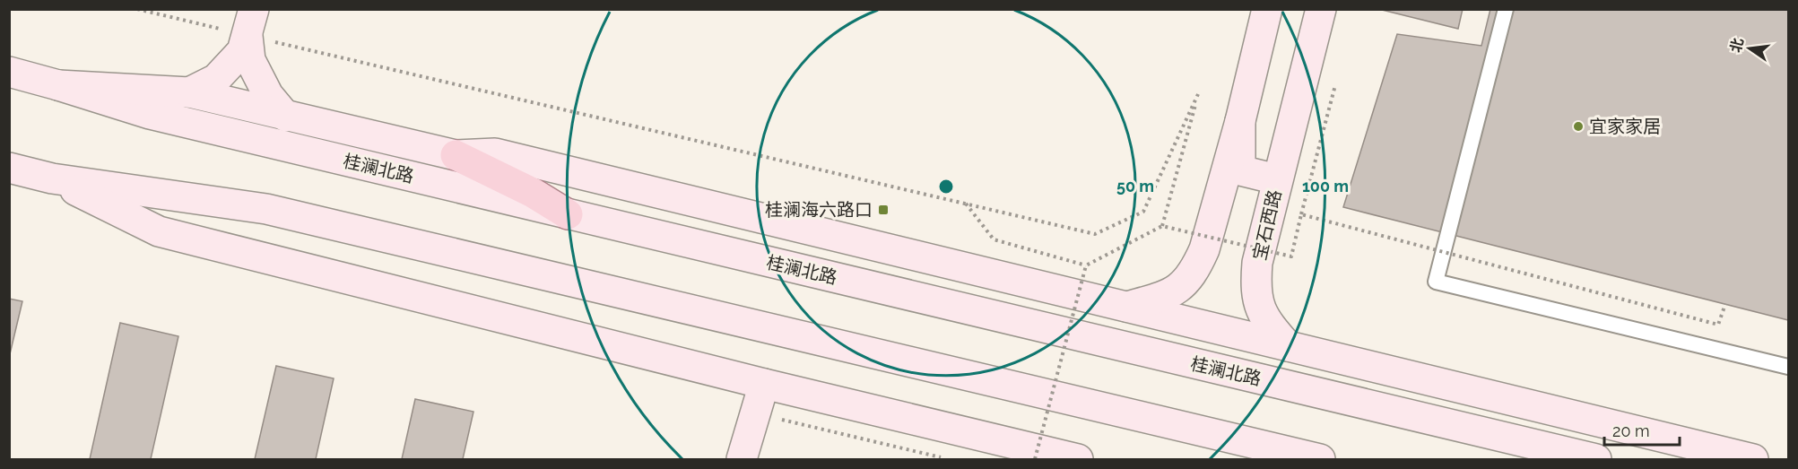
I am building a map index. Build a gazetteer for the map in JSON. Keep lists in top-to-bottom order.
{
  "streets": {
    "main road": ["桂澜北路", "宝石西路"]
  },
  "places": {
    "other": ["宜家家居"],
    "transit": ["桂澜海六路口"]
  },
  "scale_bar": "20 m",
  "north": "left",
  "rings": ["50 m", "100 m"]
}
